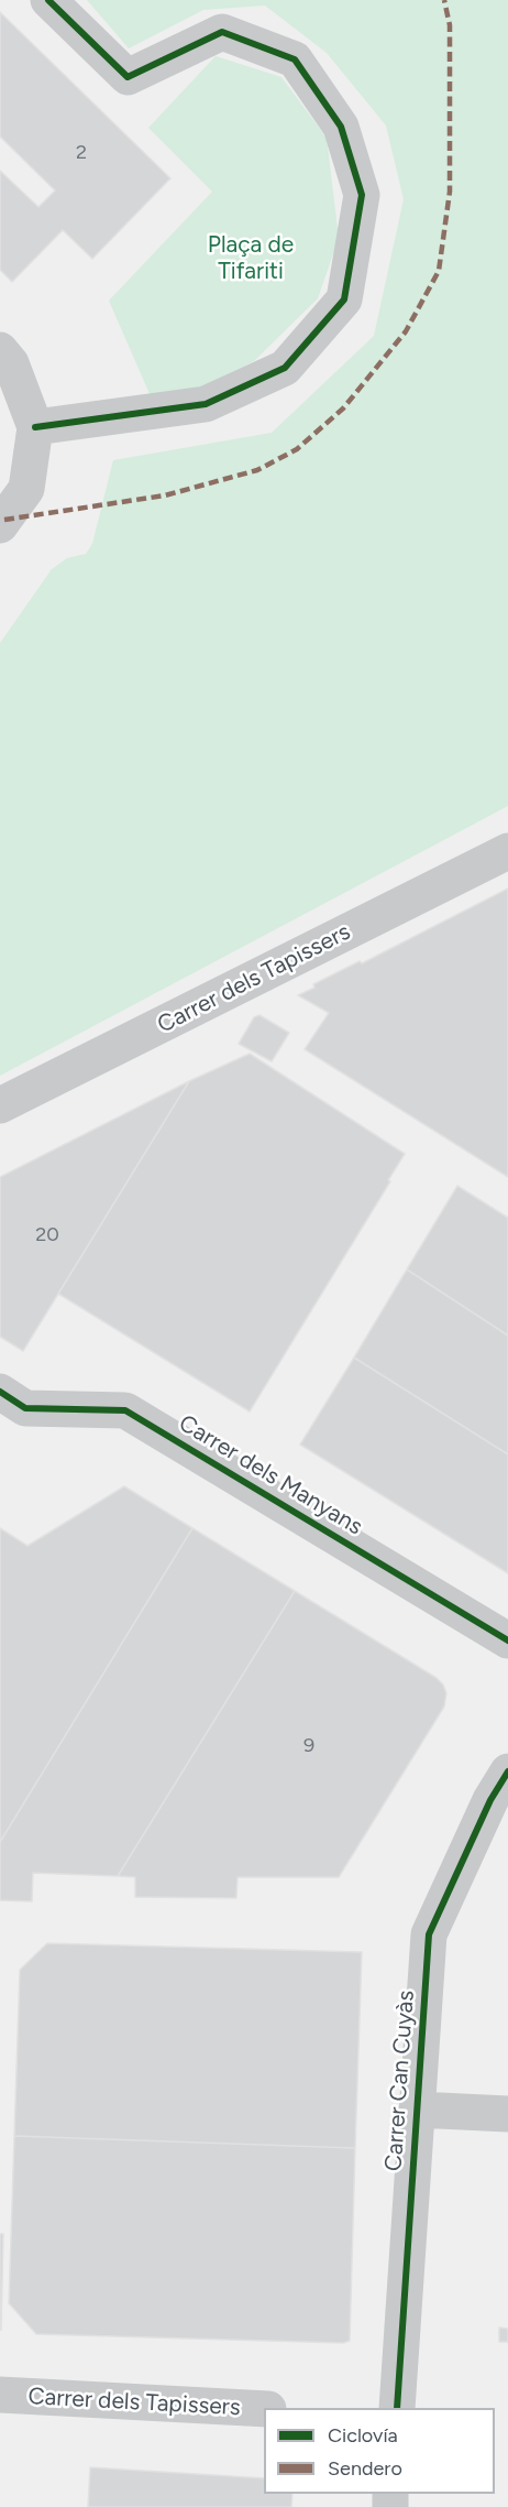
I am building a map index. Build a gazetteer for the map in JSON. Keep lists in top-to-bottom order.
{
  "streets": {
    "street": ["Carrer dels Tapissers", "Carrer dels Manyans", "Carrer Can Cuyàs"]
  },
  "parks": ["Plaça de Tifariti"],
  "house_numbers": ["2", "20", "9"],
  "legend": ["Ciclovía", "Sendero"]
}
